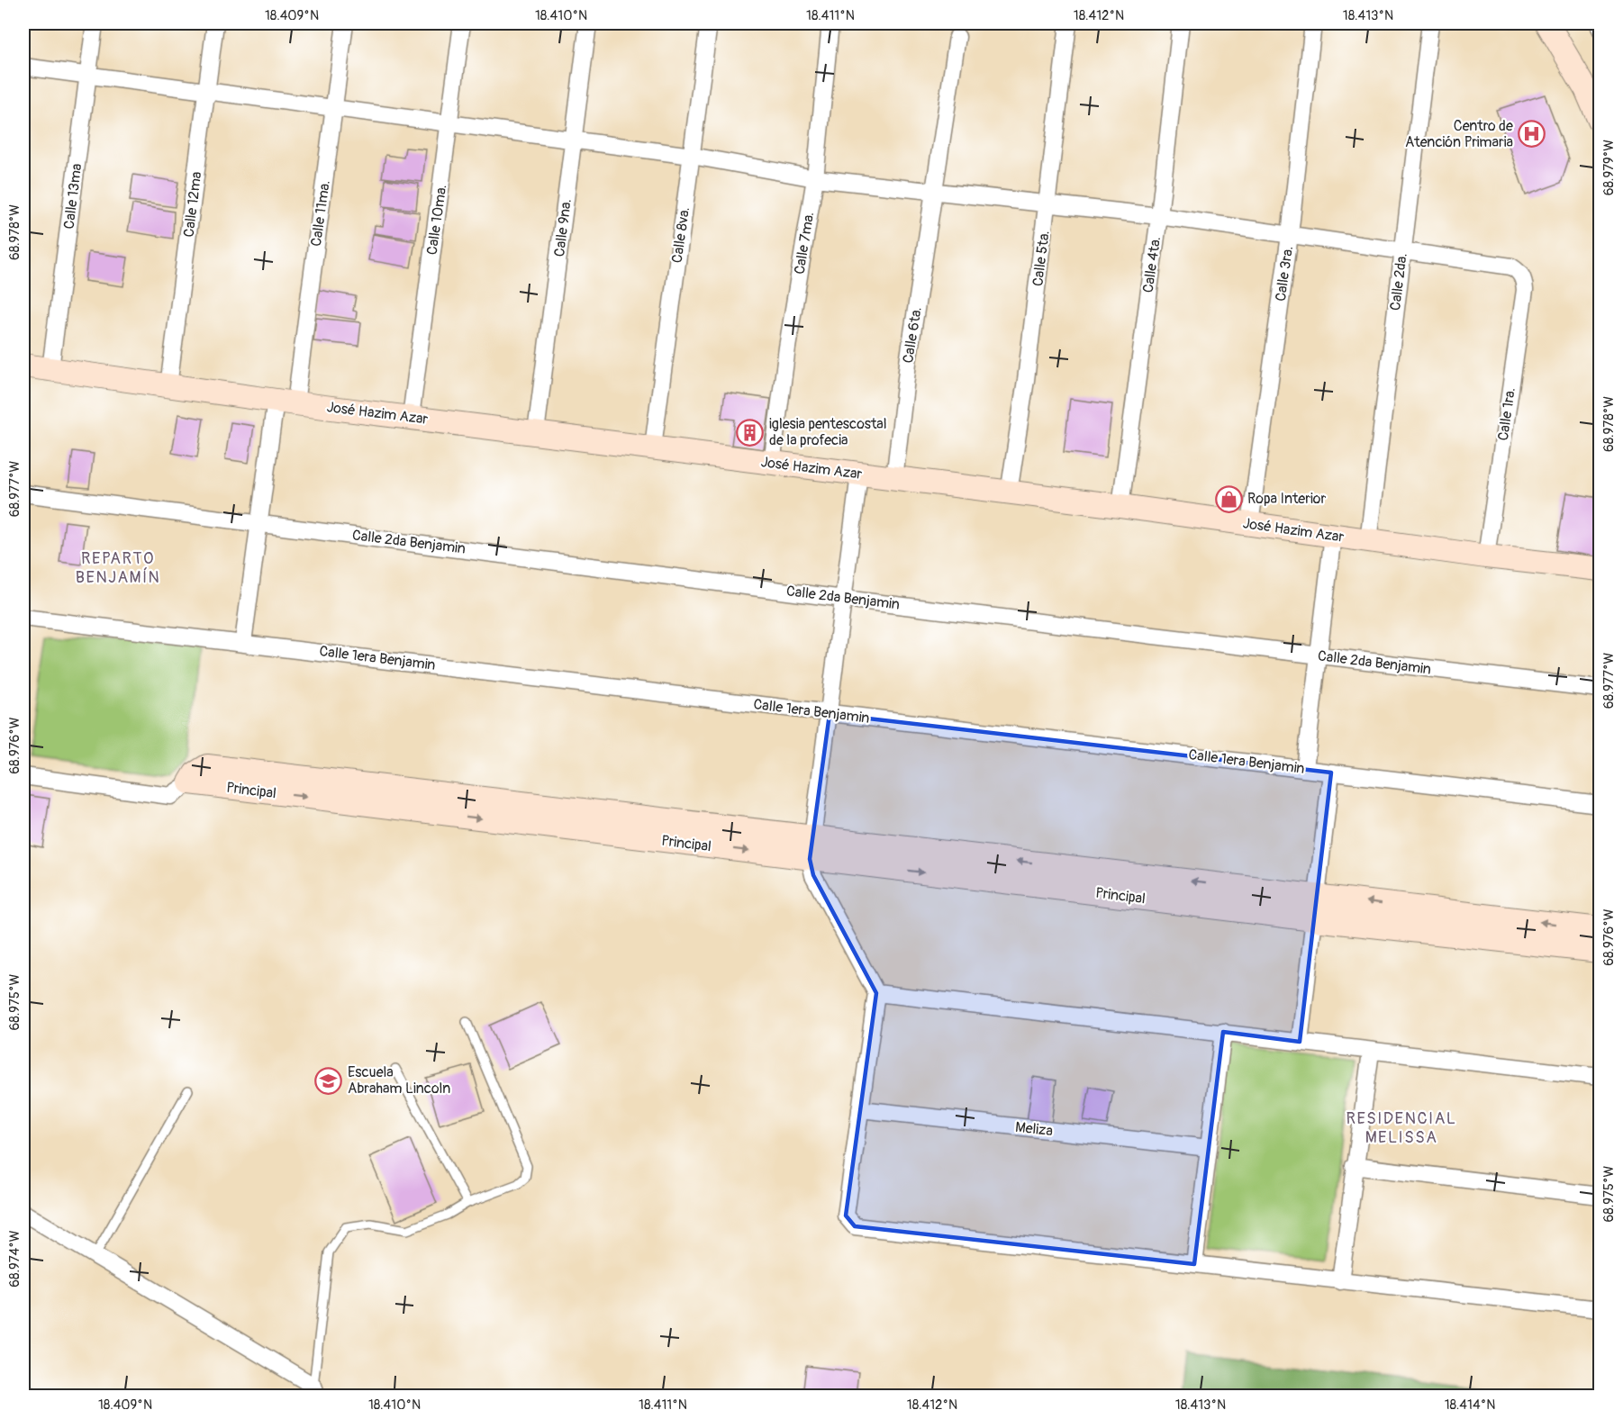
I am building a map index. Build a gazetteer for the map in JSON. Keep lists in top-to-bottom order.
{
  "streets": {
    "street": [
      "Calle 13ma",
      "Calle 12ma",
      "Calle 11ma.",
      "Calle 10ma.",
      "Calle 9na.",
      "Calle 8va.",
      "Calle 7ma.",
      "Calle 5ta.",
      "Calle 4ta.",
      "Calle 3ra.",
      "Calle 2da.",
      "Calle 6ta.",
      "José Hazim Azar",
      "Calle 1ra.",
      "Calle 2da Benjamin",
      "Calle 1era Benjamin",
      "Principal",
      "Meliza"
    ]
  },
  "crossings": [
    ["Calle 13ma", "José Hazim Azar"],
    ["Calle 12ma", "José Hazim Azar"],
    ["Calle 11ma.", "José Hazim Azar"],
    ["Calle 11ma.", "Calle 2da Benjamin"],
    ["Calle 11ma.", "Calle 1era Benjamin"],
    ["Calle 10ma.", "José Hazim Azar"],
    ["Calle 9na.", "José Hazim Azar"],
    ["Calle 8va.", "José Hazim Azar"],
    ["Calle 7ma.", "José Hazim Azar"],
    ["Calle 5ta.", "José Hazim Azar"],
    ["Calle 4ta.", "José Hazim Azar"],
    ["Calle 3ra.", "José Hazim Azar"],
    ["Calle 2da.", "José Hazim Azar"],
    ["Calle 2da.", "Calle 1ra."],
    ["Calle 6ta.", "José Hazim Azar"],
    ["José Hazim Azar", "Calle 1ra."]
  ],
  "districts": ["REPARTO BENJAMÍN", "RESIDENCIAL MELISSA"],
  "places": {
    "hospital": ["Centro de Atención Primaria"],
    "building": ["iglesia pentescostal de la profecia"],
    "shop": ["Ropa Interior"],
    "school or university": ["Escuela Abraham Lincoln"]
  },
  "coordinates": [
    "18.409°N",
    "18.410°N",
    "18.411°N",
    "18.412°N",
    "18.413°N",
    "68.979°W",
    "68.978°W",
    "68.977°W",
    "68.976°W",
    "68.975°W",
    "68.974°W",
    "18.414°N"
  ]
}
